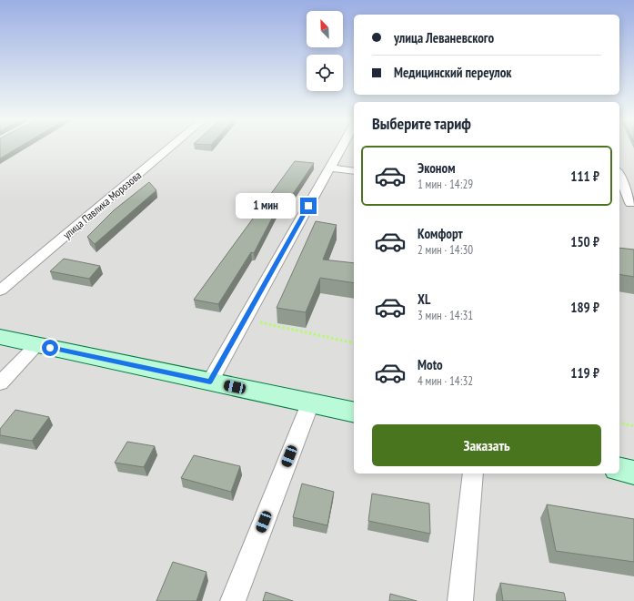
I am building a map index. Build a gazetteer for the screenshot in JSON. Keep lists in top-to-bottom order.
{
  "streets": {
    "street": ["улица Павлика Морозова"]
  },
  "north": "top left",
  "page": {
    "banner": ["улица Леваневского", "Медицинский переулок"],
    "heading": "Выберите тариф",
    "list": [
      {
        "name": "Эконом",
        "note": "1 мин · 14:29",
        "value": "111 ₽"
      },
      {
        "name": "Комфорт",
        "note": "2 мин · 14:30",
        "value": "150 ₽"
      },
      {
        "name": "XL",
        "note": "3 мин · 14:31",
        "value": "189 ₽"
      },
      {
        "name": "Moto",
        "note": "4 мин · 14:32",
        "value": "119 ₽"
      }
    ],
    "bubble": "1 мин",
    "buttons": "Заказать"
  }
}
